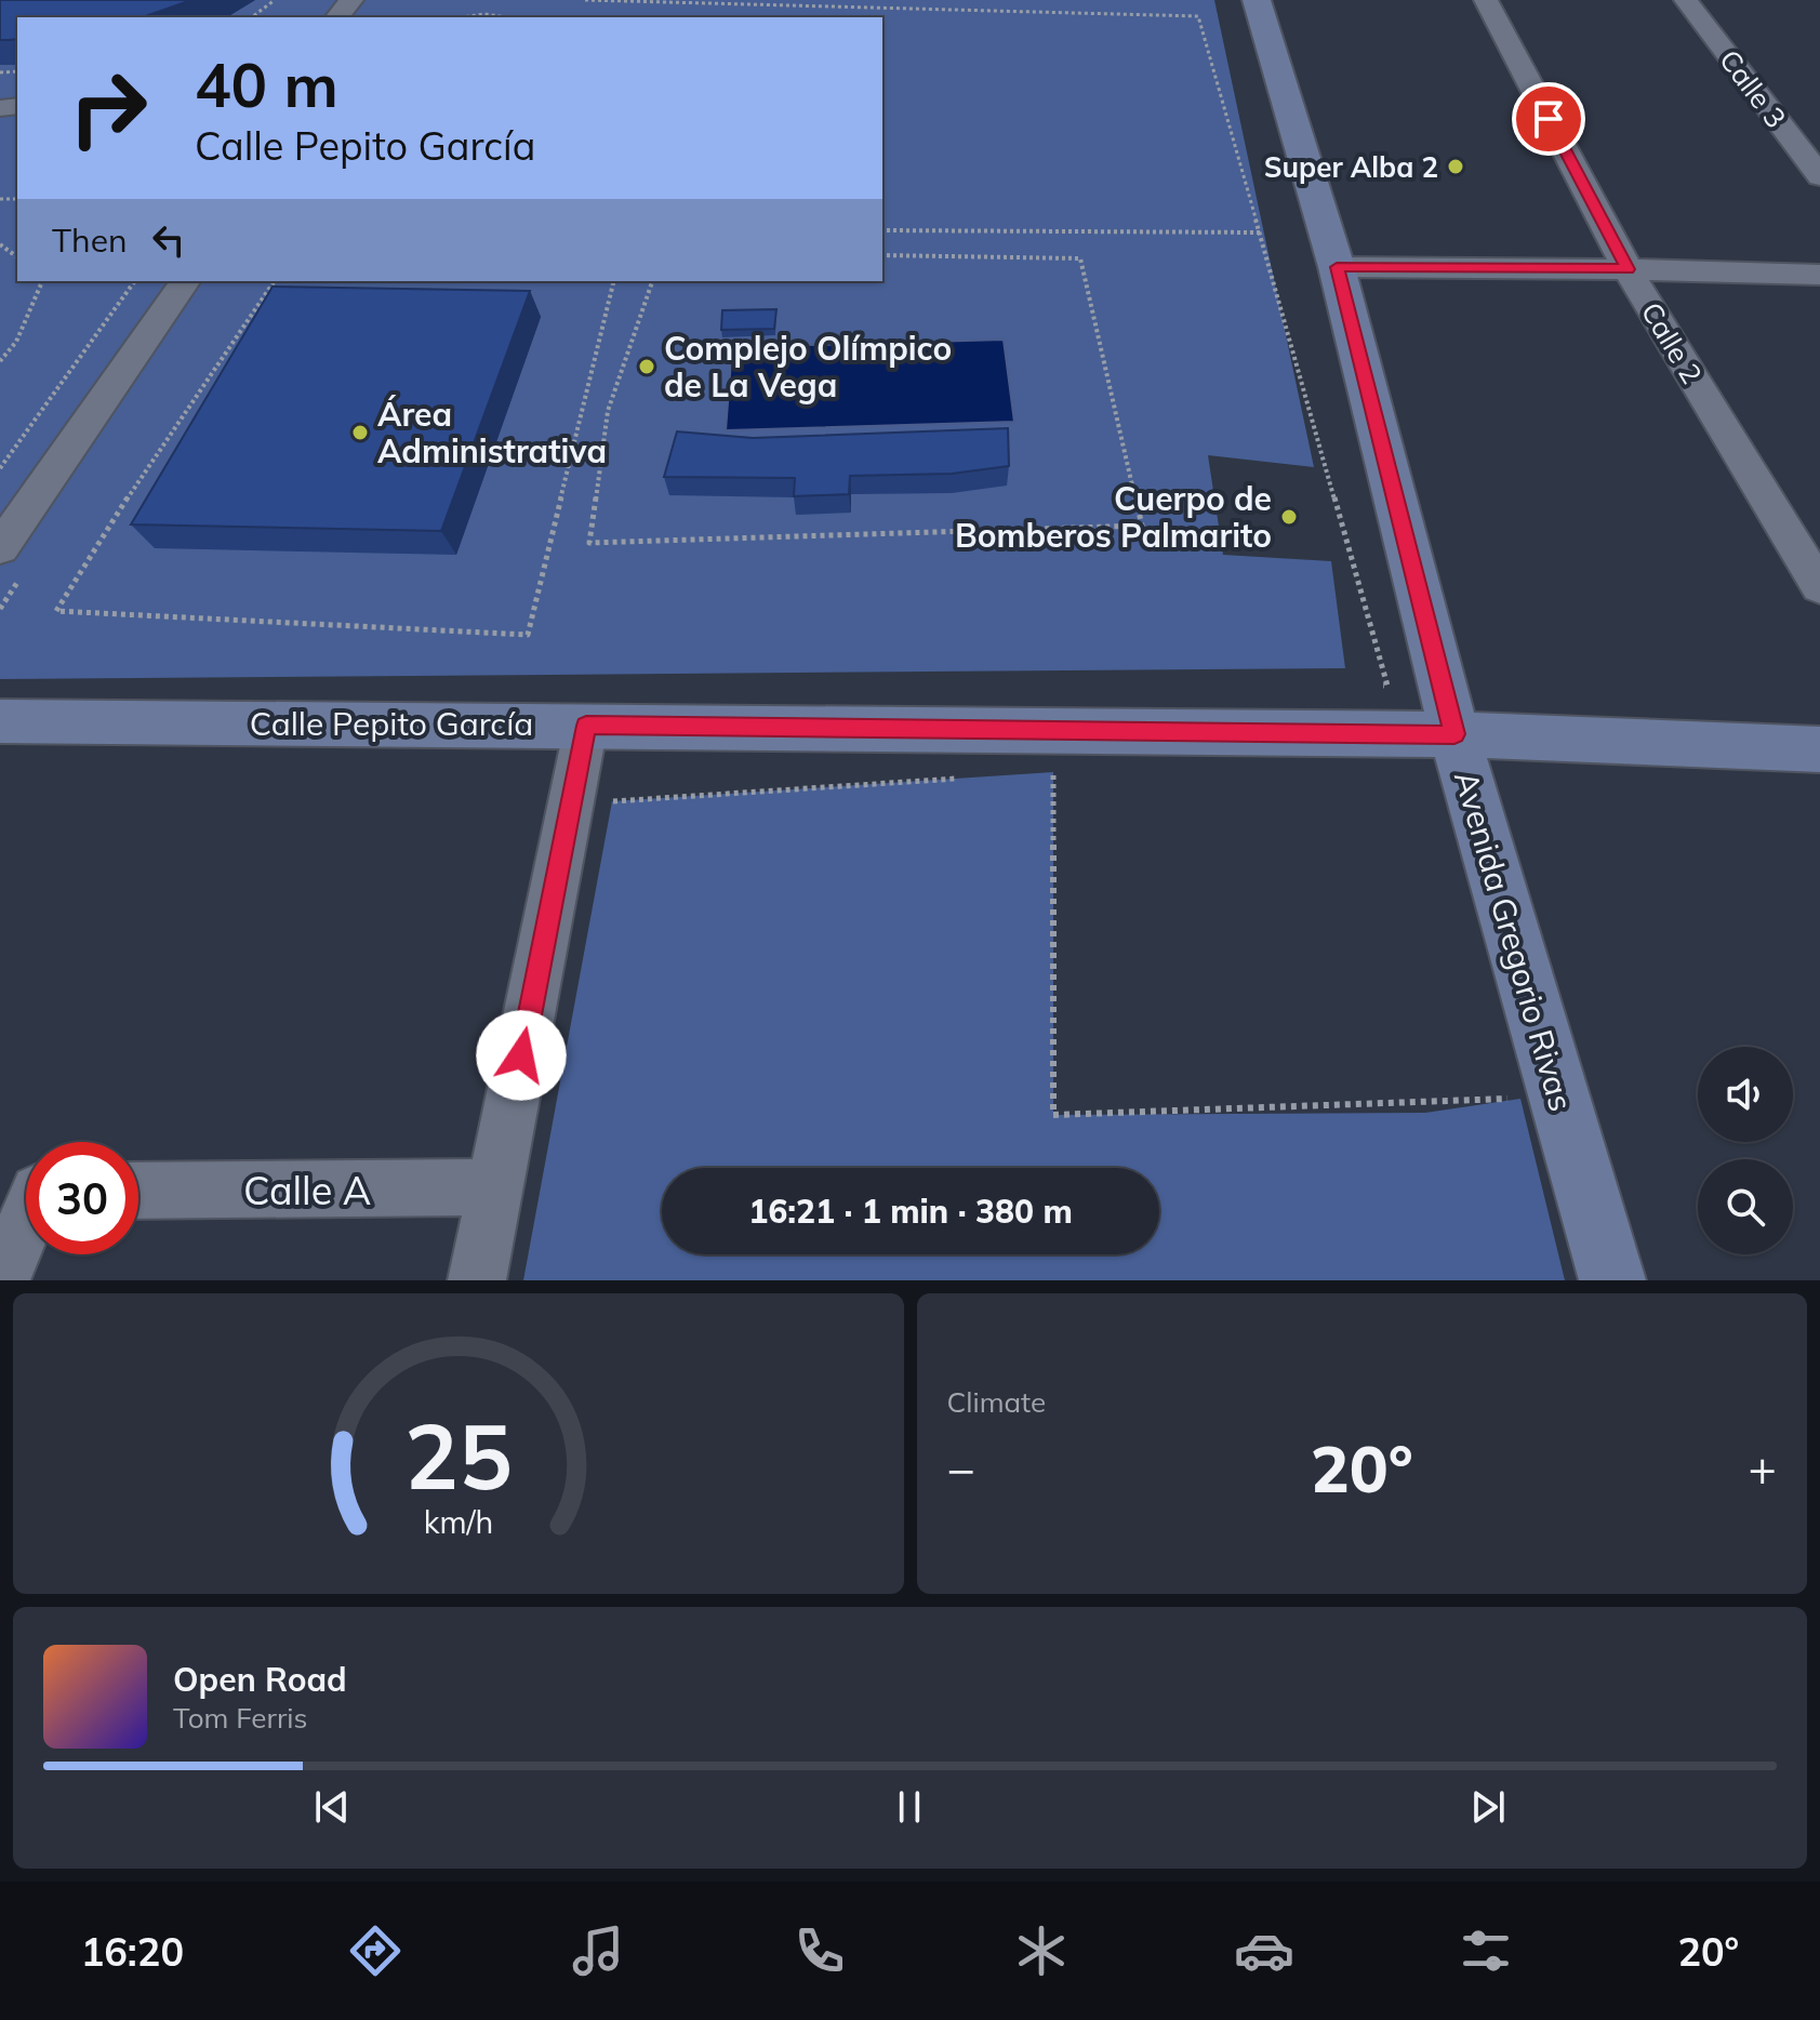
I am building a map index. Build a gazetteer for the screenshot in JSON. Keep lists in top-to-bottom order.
{
  "streets": {
    "main road": ["Calle Pepito García", "Avenida Gregorio Rivas"],
    "street": ["Calle 3", "Calle 2", "Calle A"]
  },
  "crossings": [
    ["Calle Pepito García", "Avenida Gregorio Rivas"]
  ],
  "places": [
    "Super Alba 2",
    "Complejo Olímpico de La Vega",
    "Área Administrativa",
    "Cuerpo de Bomberos Palmarito"
  ],
  "page": {
    "turn": ["40 m", "Calle Pepito García"],
    "then": "Then",
    "limit": "30",
    "trip": "16:21 · 1 min · 380 m",
    "tile": "Climate",
    "heat": ["−", "20°", "+"],
    "song": ["Open Road", "Tom Ferris"],
    "tabs": ["16:20", "20°"],
    "gauge": ["25", "km/h"]
  }
}
